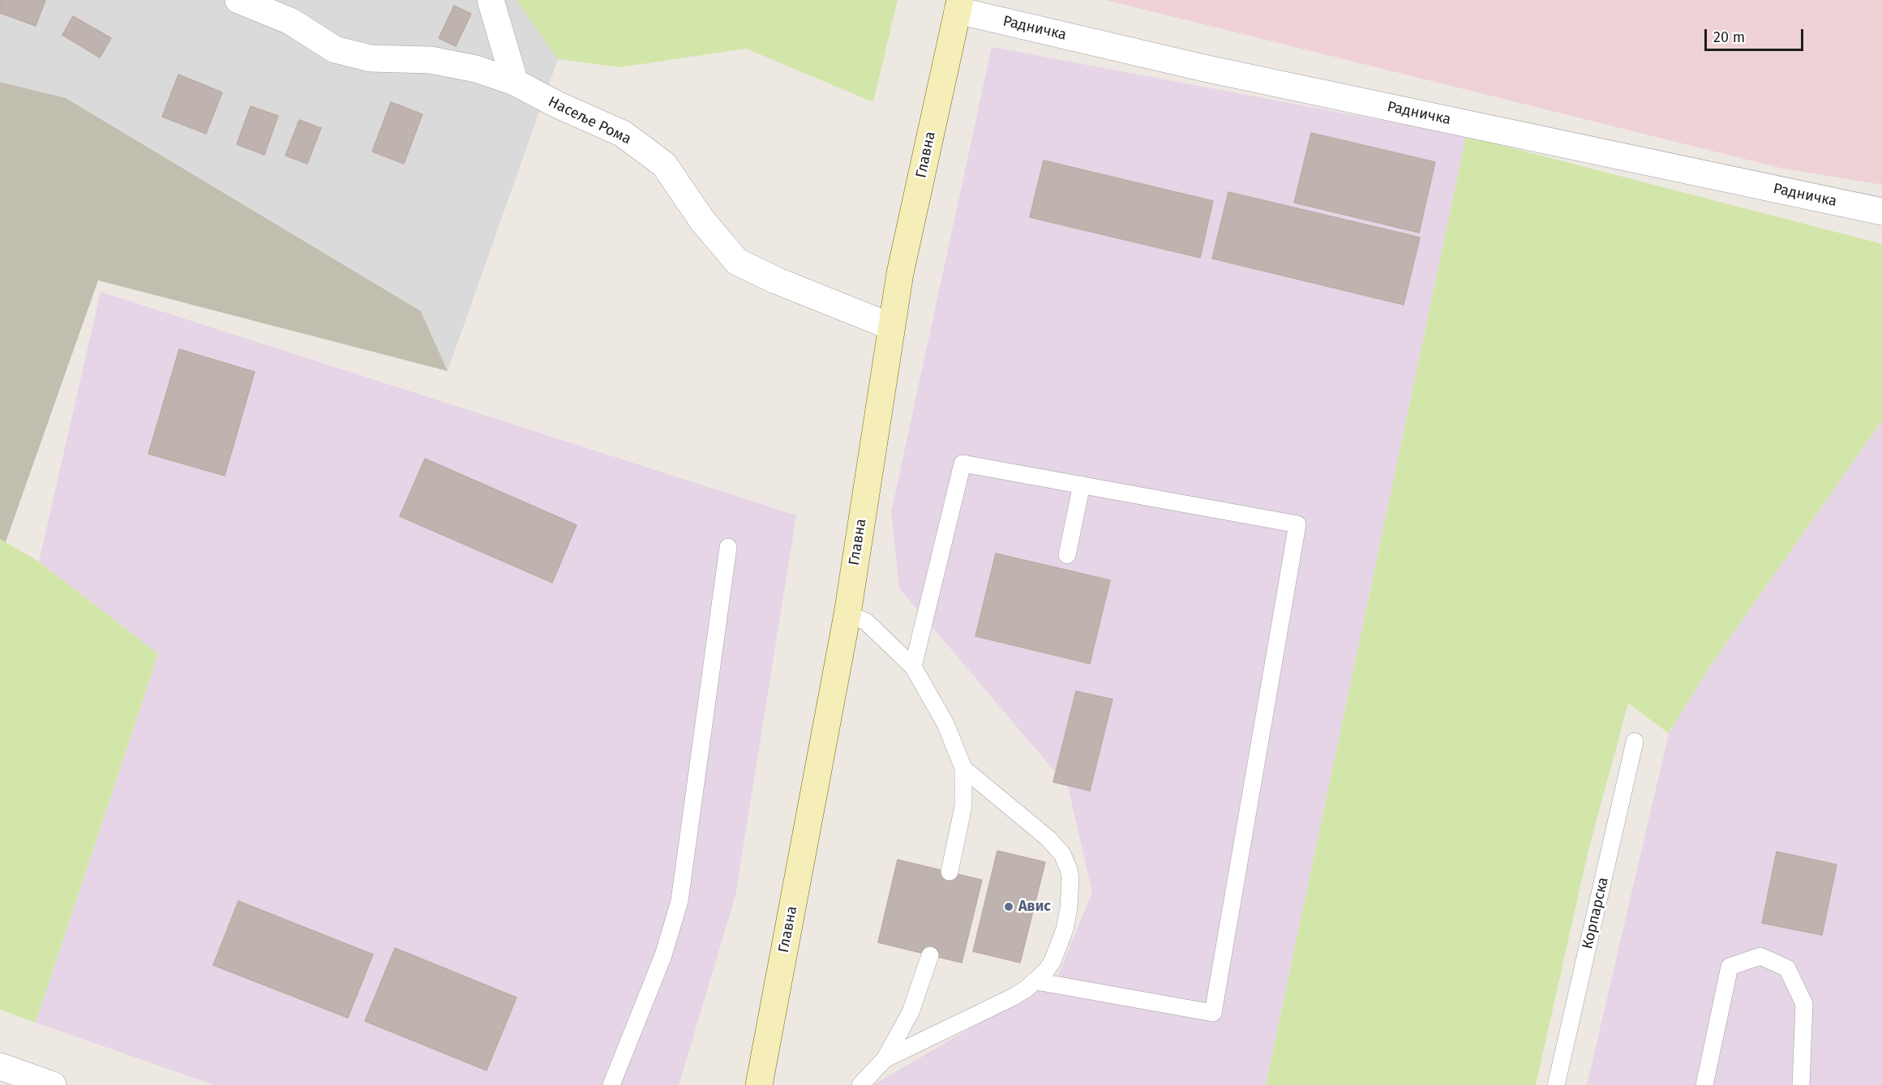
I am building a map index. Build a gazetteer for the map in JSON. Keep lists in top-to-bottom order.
{
  "streets": {
    "main road": ["Главна"],
    "street": ["Радничка", "Насеље Рома"],
    "lane": ["Корпарска"]
  },
  "crossings": [
    ["Радничка", "Главна"],
    ["Насеље Рома", "Главна"]
  ],
  "places": ["Авис"],
  "scale_bar": "20 m"
}
